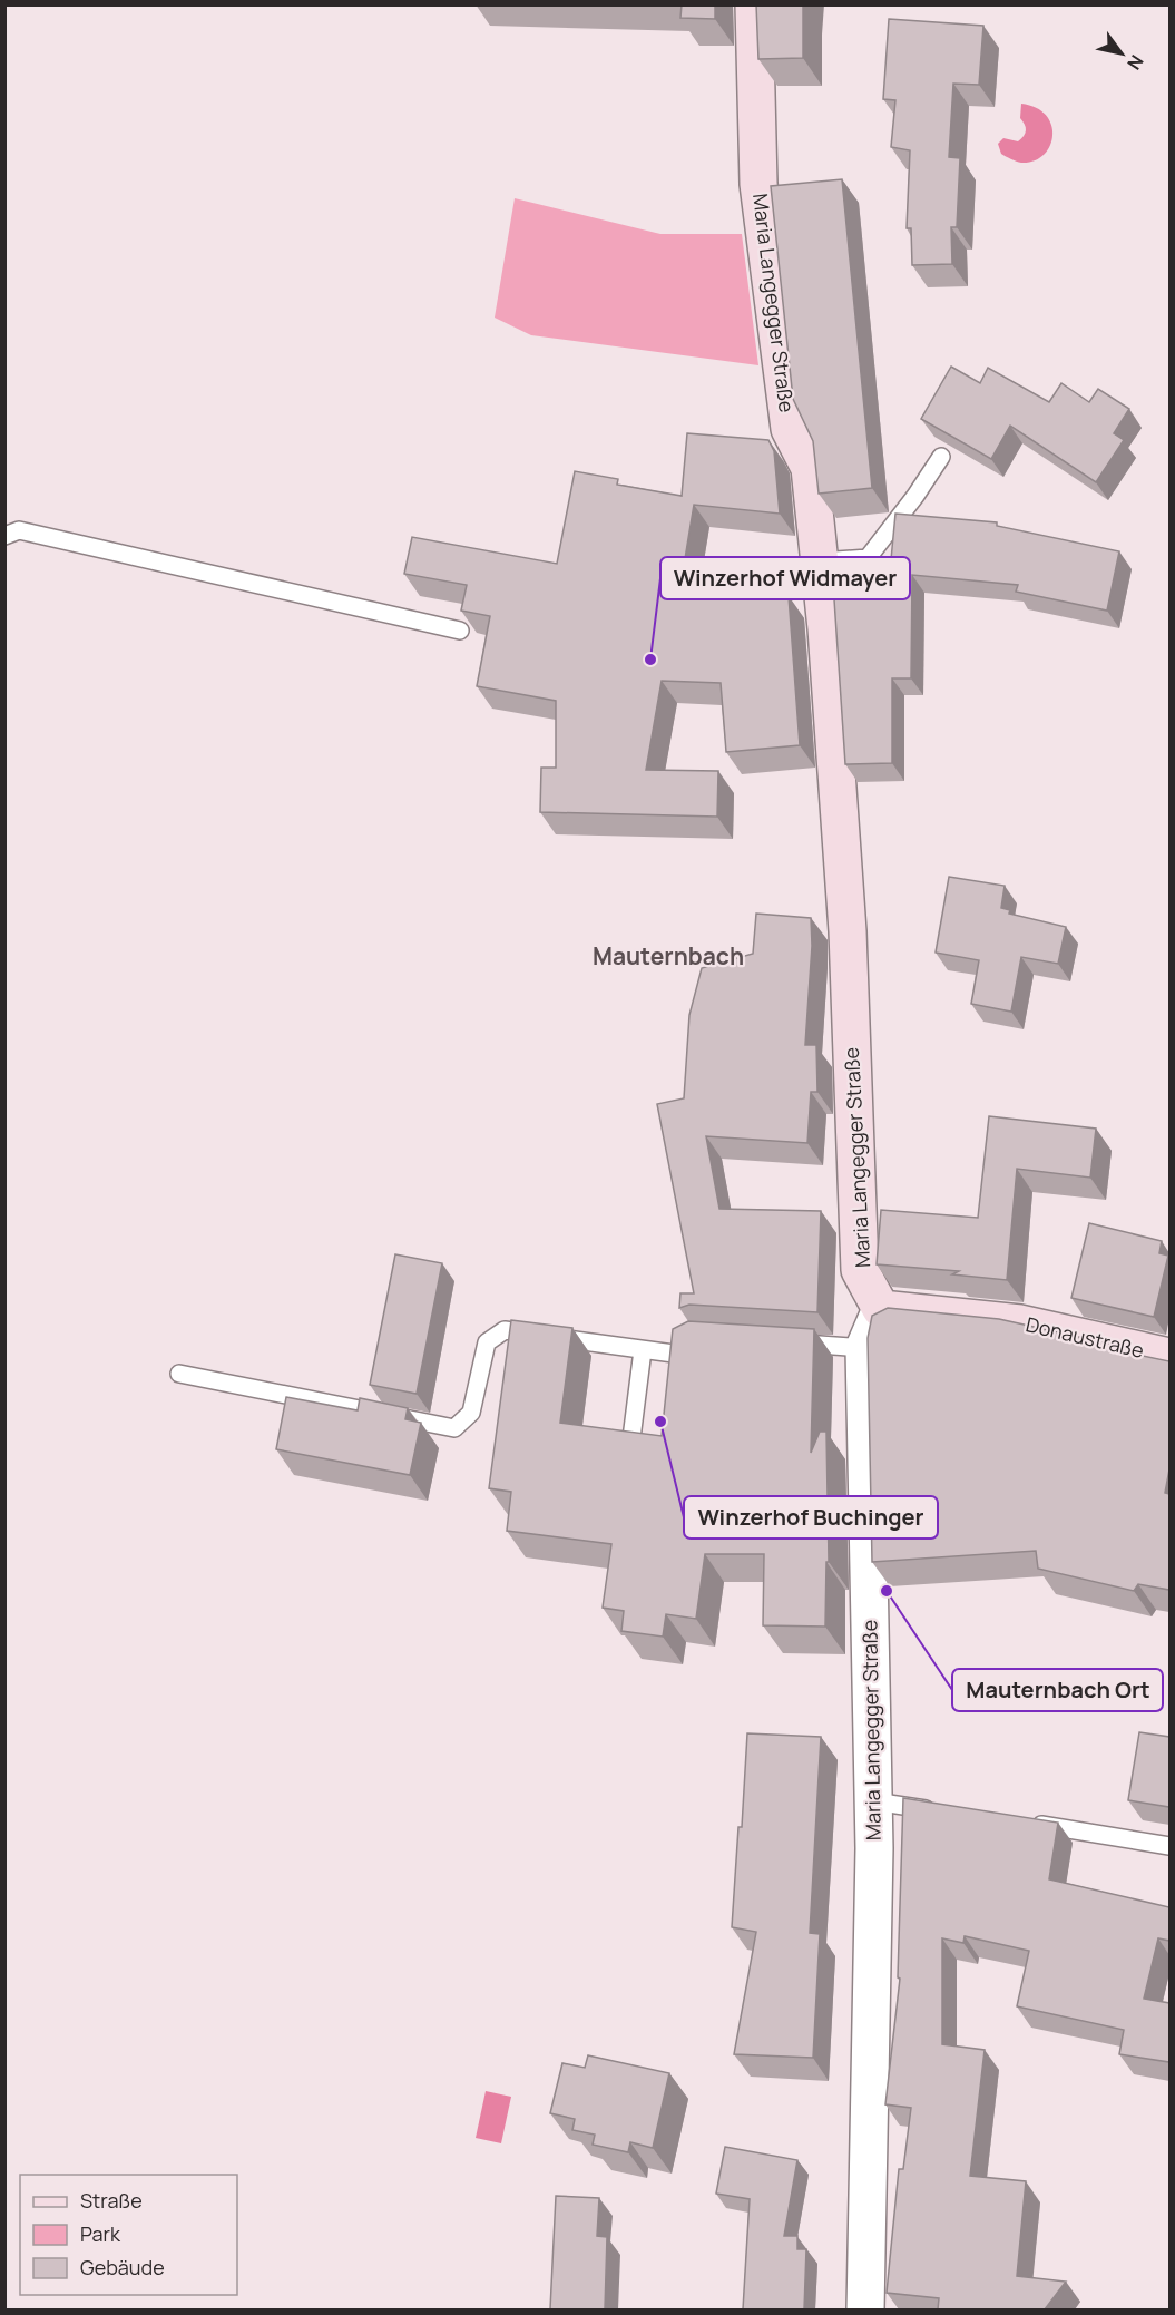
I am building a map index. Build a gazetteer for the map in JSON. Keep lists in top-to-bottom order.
{
  "streets": {
    "main road": ["Maria Langegger Straße", "Donaustraße"]
  },
  "crossings": [
    ["Maria Langegger Straße", "Donaustraße"]
  ],
  "districts": ["Mauternbach"],
  "places": ["Winzerhof Widmayer", "Winzerhof Buchinger", "Mauternbach Ort"],
  "legend": ["Straße", "Park", "Gebäude"],
  "north": "bottom right"
}
